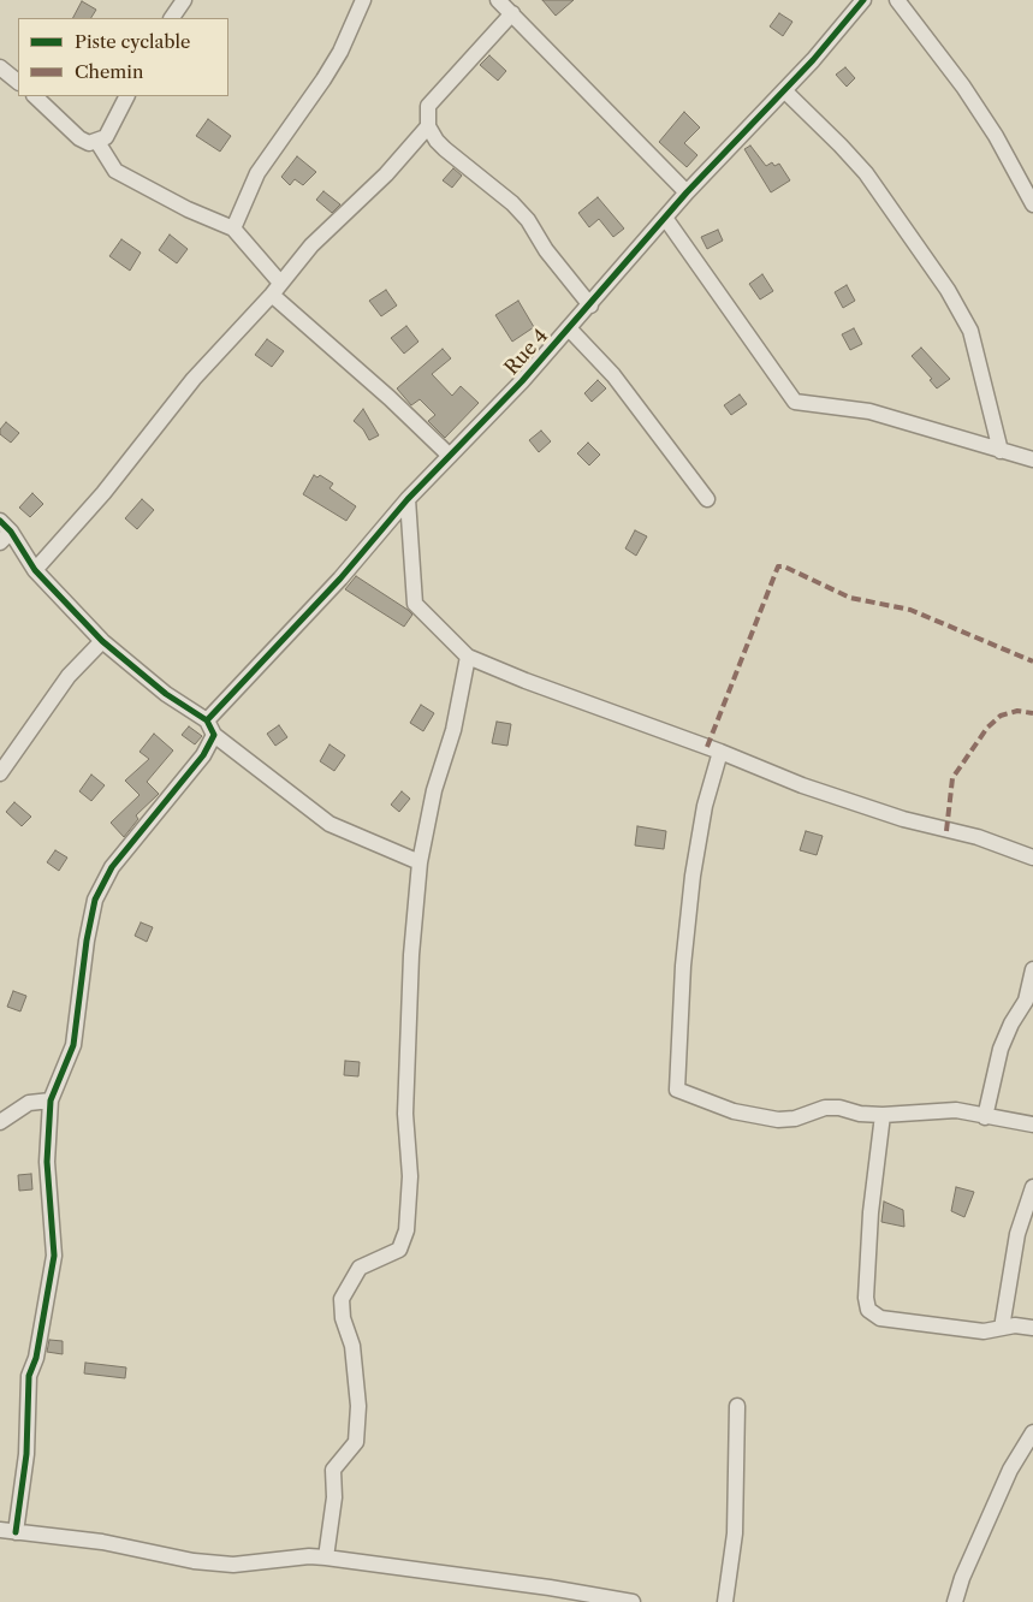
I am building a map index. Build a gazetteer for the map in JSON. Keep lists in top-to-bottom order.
{
  "streets": {
    "street": ["Rue 4"]
  },
  "legend": ["Piste cyclable", "Chemin"]
}
